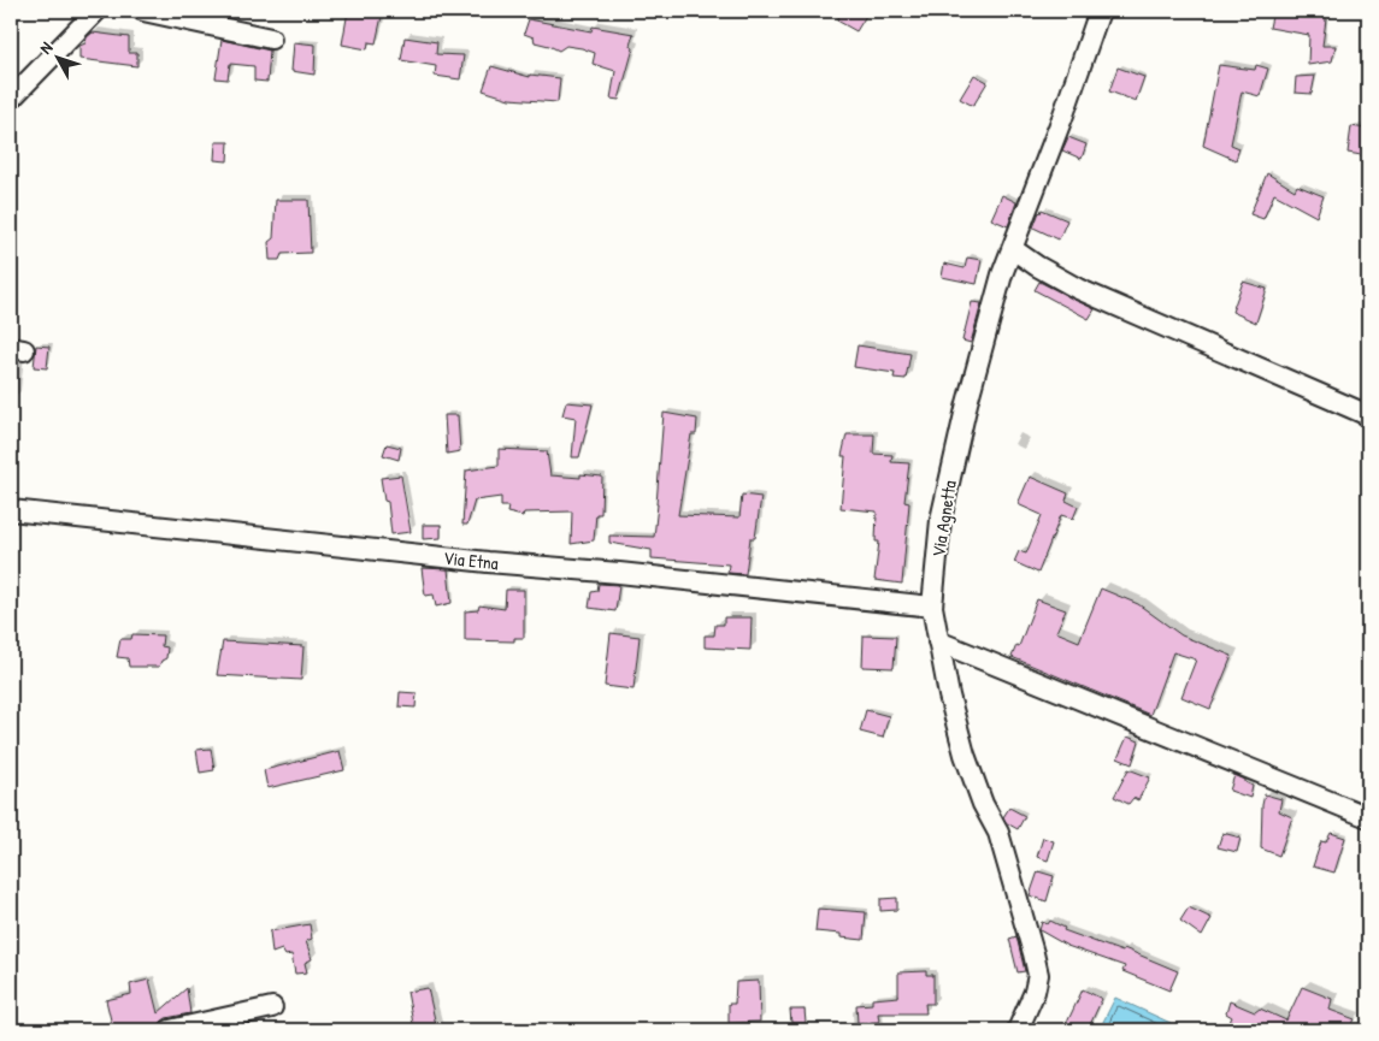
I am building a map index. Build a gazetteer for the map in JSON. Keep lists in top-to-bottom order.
{
  "streets": {
    "street": ["Via Agnetta", "Via Etna"]
  },
  "crossings": [
    ["Via Agnetta", "Via Etna"]
  ],
  "north": "top left"
}
